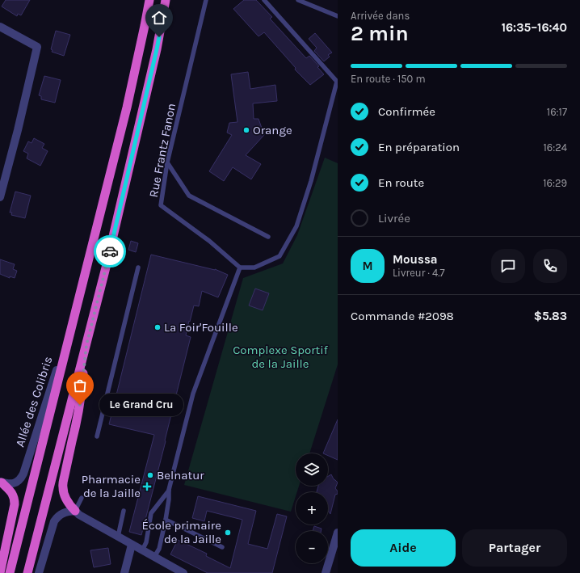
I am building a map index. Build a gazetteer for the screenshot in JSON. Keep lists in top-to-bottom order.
{
  "streets": {
    "street": ["Allée des Colibris"],
    "lane": ["Rue Frantz Fanon"]
  },
  "parks": ["Complexe Sportif de la Jaille"],
  "places": {
    "other": [
      "Orange",
      "La Foir'Fouille",
      "Le Grand Cru",
      "Belnatur",
      "École primaire de la Jaille"
    ],
    "health": ["Pharmacie de la Jaille"]
  },
  "page": {
    "heading": ["2 min", "Arrivée dans", "16:35–16:40"],
    "panel": [
      "Moussa",
      "Livreur · 4.7",
      "Commande #2098",
      "$5.83"
    ],
    "bar": "En route · 150 m",
    "list": [
      ["Confirmée", "16:17"],
      ["En préparation", "16:24"],
      ["En route", "16:29"],
      "Livrée"
    ],
    "round": "M",
    "bubble": "Le Grand Cru",
    "map_buttons": ["+", "−"],
    "buttons": ["Aide", "Partager"]
  }
}
